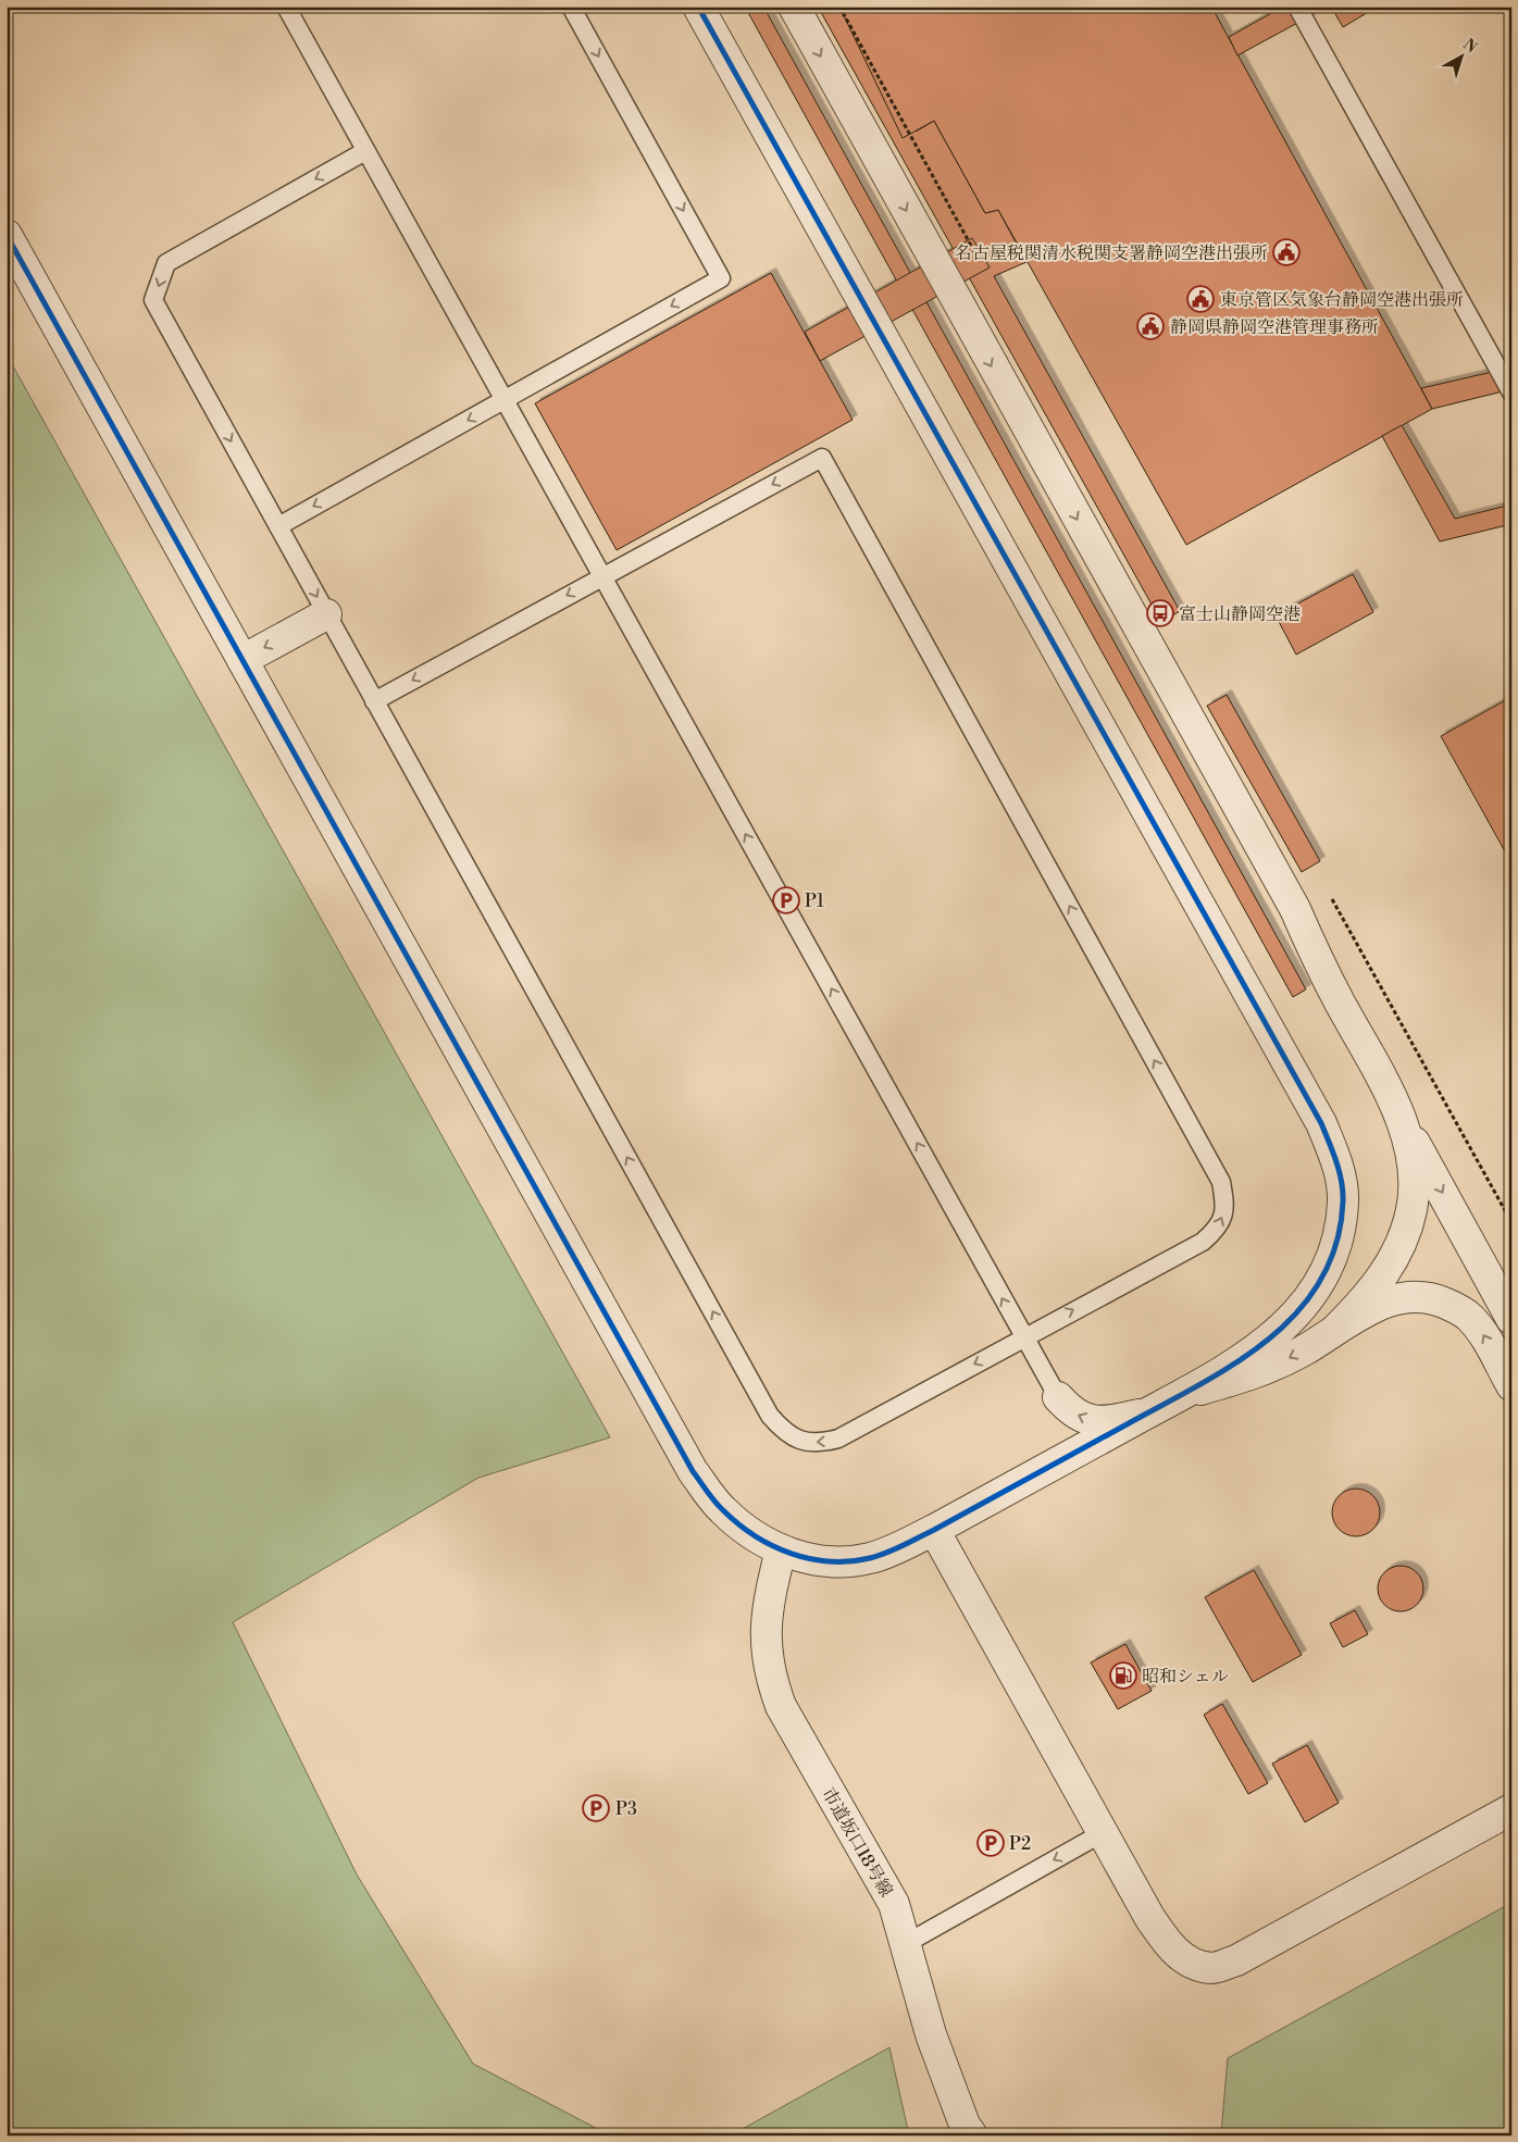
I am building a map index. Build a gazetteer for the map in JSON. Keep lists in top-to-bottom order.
{
  "streets": {
    "street": ["市道坂口18号線"]
  },
  "places": {
    "public building": ["名古屋税関清水税関支署静岡空港出張所", "東京管区気象台静岡空港出張所", "静岡県静岡空港管理事務所"],
    "bus stop": ["富士山静岡空港"],
    "parking": ["P1", "P3", "P2"],
    "fuel station": ["昭和シェル"]
  },
  "north": "top right"
}
